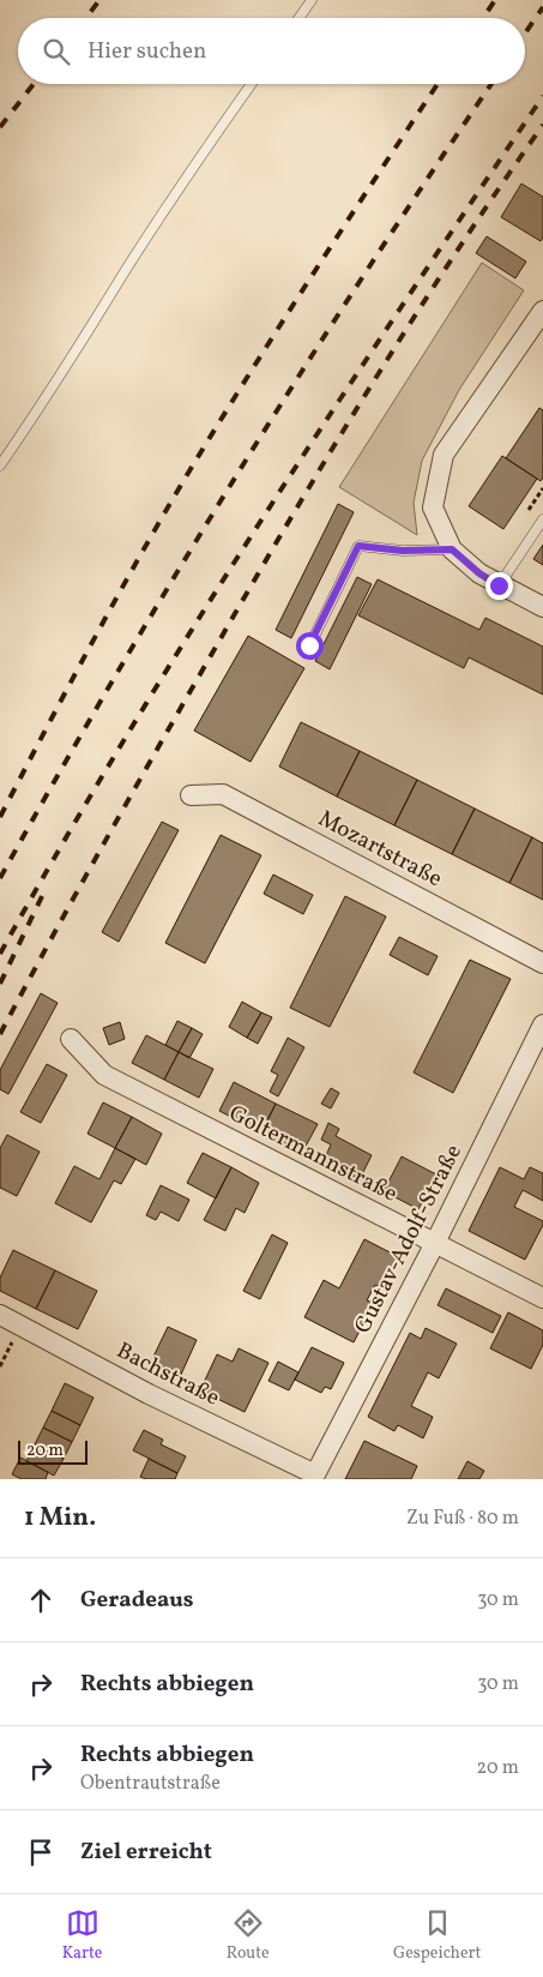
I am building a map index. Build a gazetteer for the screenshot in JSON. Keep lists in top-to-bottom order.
{
  "streets": {
    "street": [
      "Mozartstraße",
      "Goltermannstraße",
      "Gustav-Adolf-Straße",
      "Bachstraße"
    ]
  },
  "crossings": [
    ["Goltermannstraße", "Gustav-Adolf-Straße"],
    ["Gustav-Adolf-Straße", "Bachstraße"]
  ],
  "scale_bar": "20 m",
  "page": {
    "search": "Hier suchen",
    "scale": "20 m",
    "heading": ["1 Min.", "Zu Fuß · 80 m"],
    "list": [
      ["Geradeaus", "30 m"],
      ["Rechts abbiegen", "30 m"],
      ["Rechts abbiegen", "Obentrautstraße", "20 m"],
      "Ziel erreicht"
    ],
    "nav": ["Karte", "Route", "Gespeichert"]
  }
}
